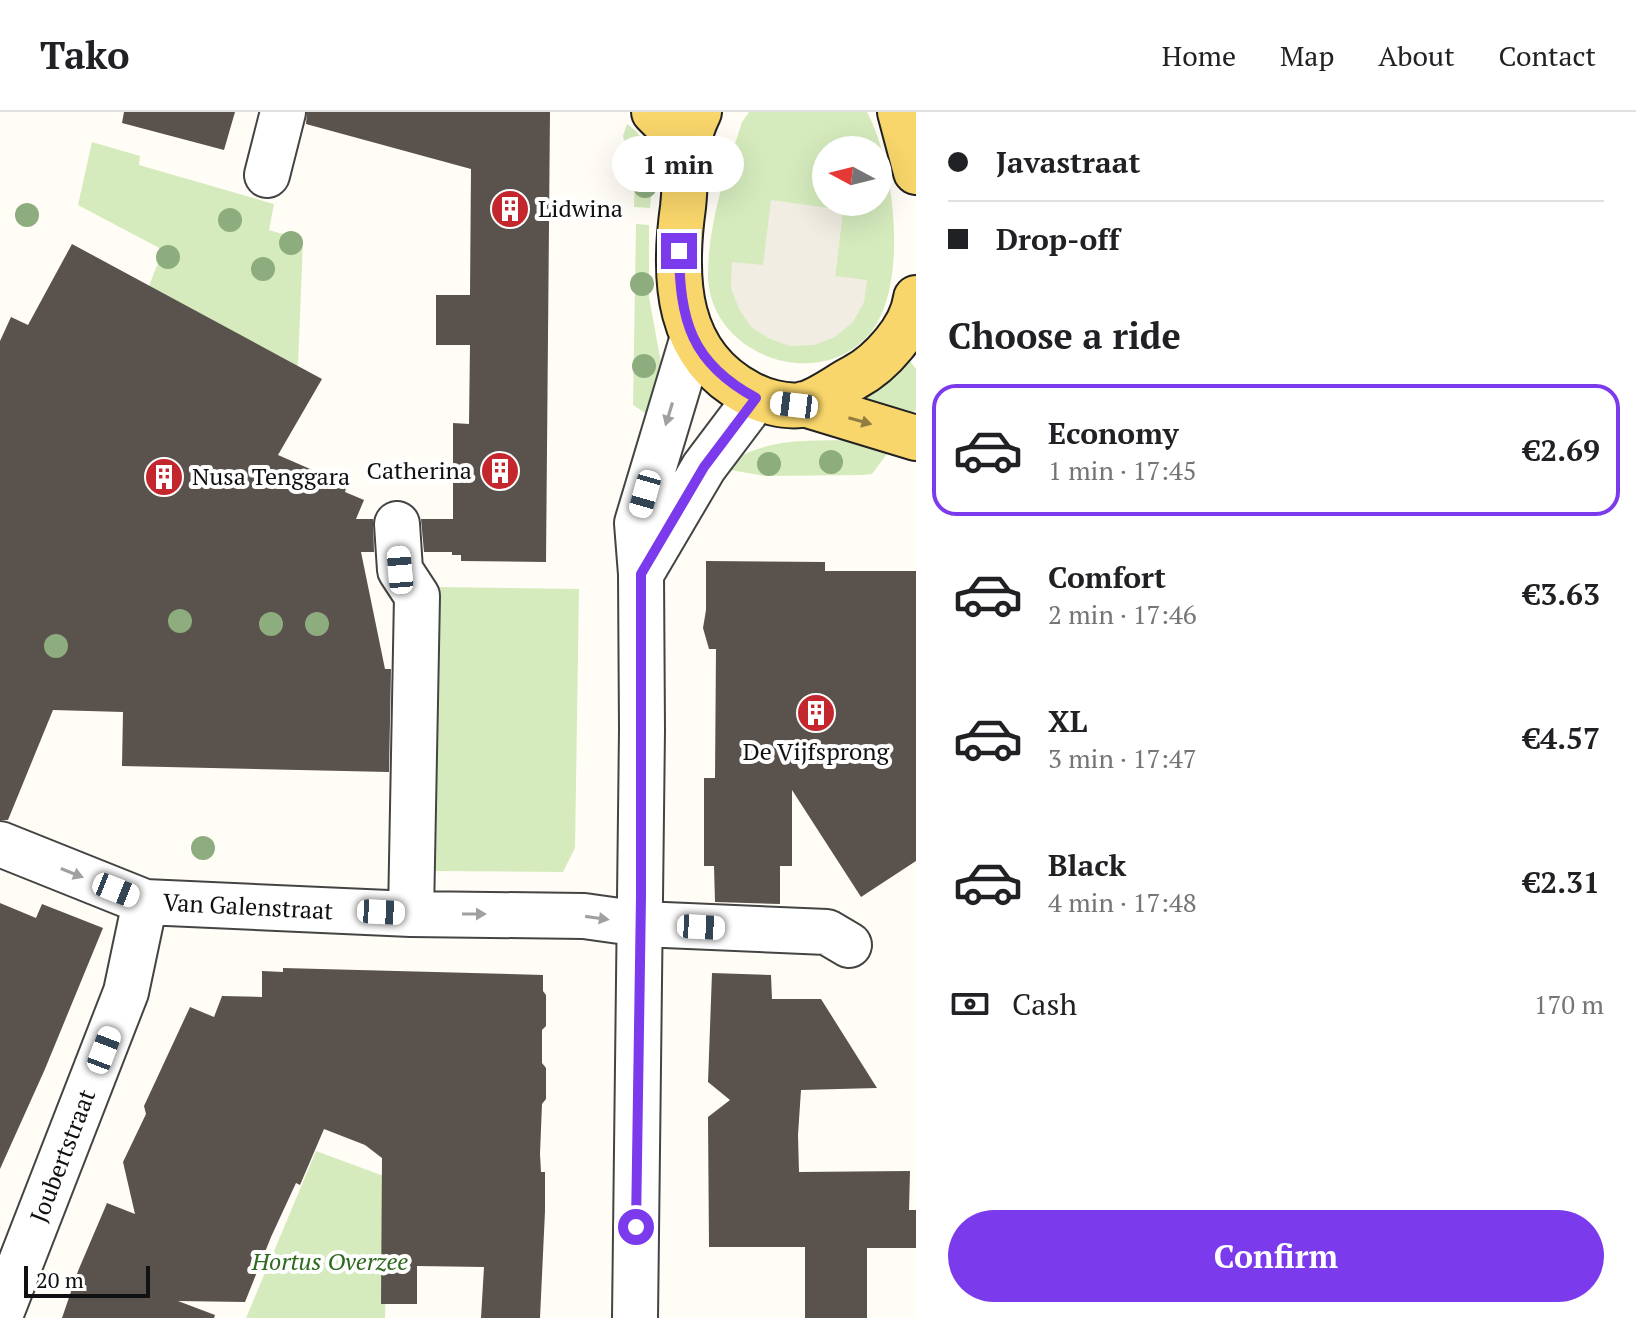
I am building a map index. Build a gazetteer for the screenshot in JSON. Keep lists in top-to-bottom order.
{
  "streets": {
    "street": ["Van Galenstraat", "Joubertstraat"]
  },
  "crossings": [
    ["Van Galenstraat", "Joubertstraat"]
  ],
  "one_way": ["Van Galenstraat"],
  "parks": ["Hortus Overzee"],
  "places": {
    "building": [
      "Lidwina",
      "Catherina",
      "Nusa Tenggara",
      "De Vijfsprong"
    ]
  },
  "scale_bar": "20 m",
  "north": "left",
  "page": {
    "header": "Tako",
    "nav": [
      "Home",
      "Map",
      "About",
      "Contact"
    ],
    "banner": ["Javastraat", "Drop-off"],
    "bubble": "1 min",
    "heading": "Choose a ride",
    "list": [
      {
        "name": "Economy",
        "note": "1 min · 17:45",
        "value": "€2.69"
      },
      {
        "name": "Comfort",
        "note": "2 min · 17:46",
        "value": "€3.63"
      },
      {
        "name": "XL",
        "note": "3 min · 17:47",
        "value": "€4.57"
      },
      {
        "name": "Black",
        "note": "4 min · 17:48",
        "value": "€2.31"
      }
    ],
    "pay": ["Cash", "170 m"],
    "buttons": "Confirm",
    "scale": "20 m"
  }
}
